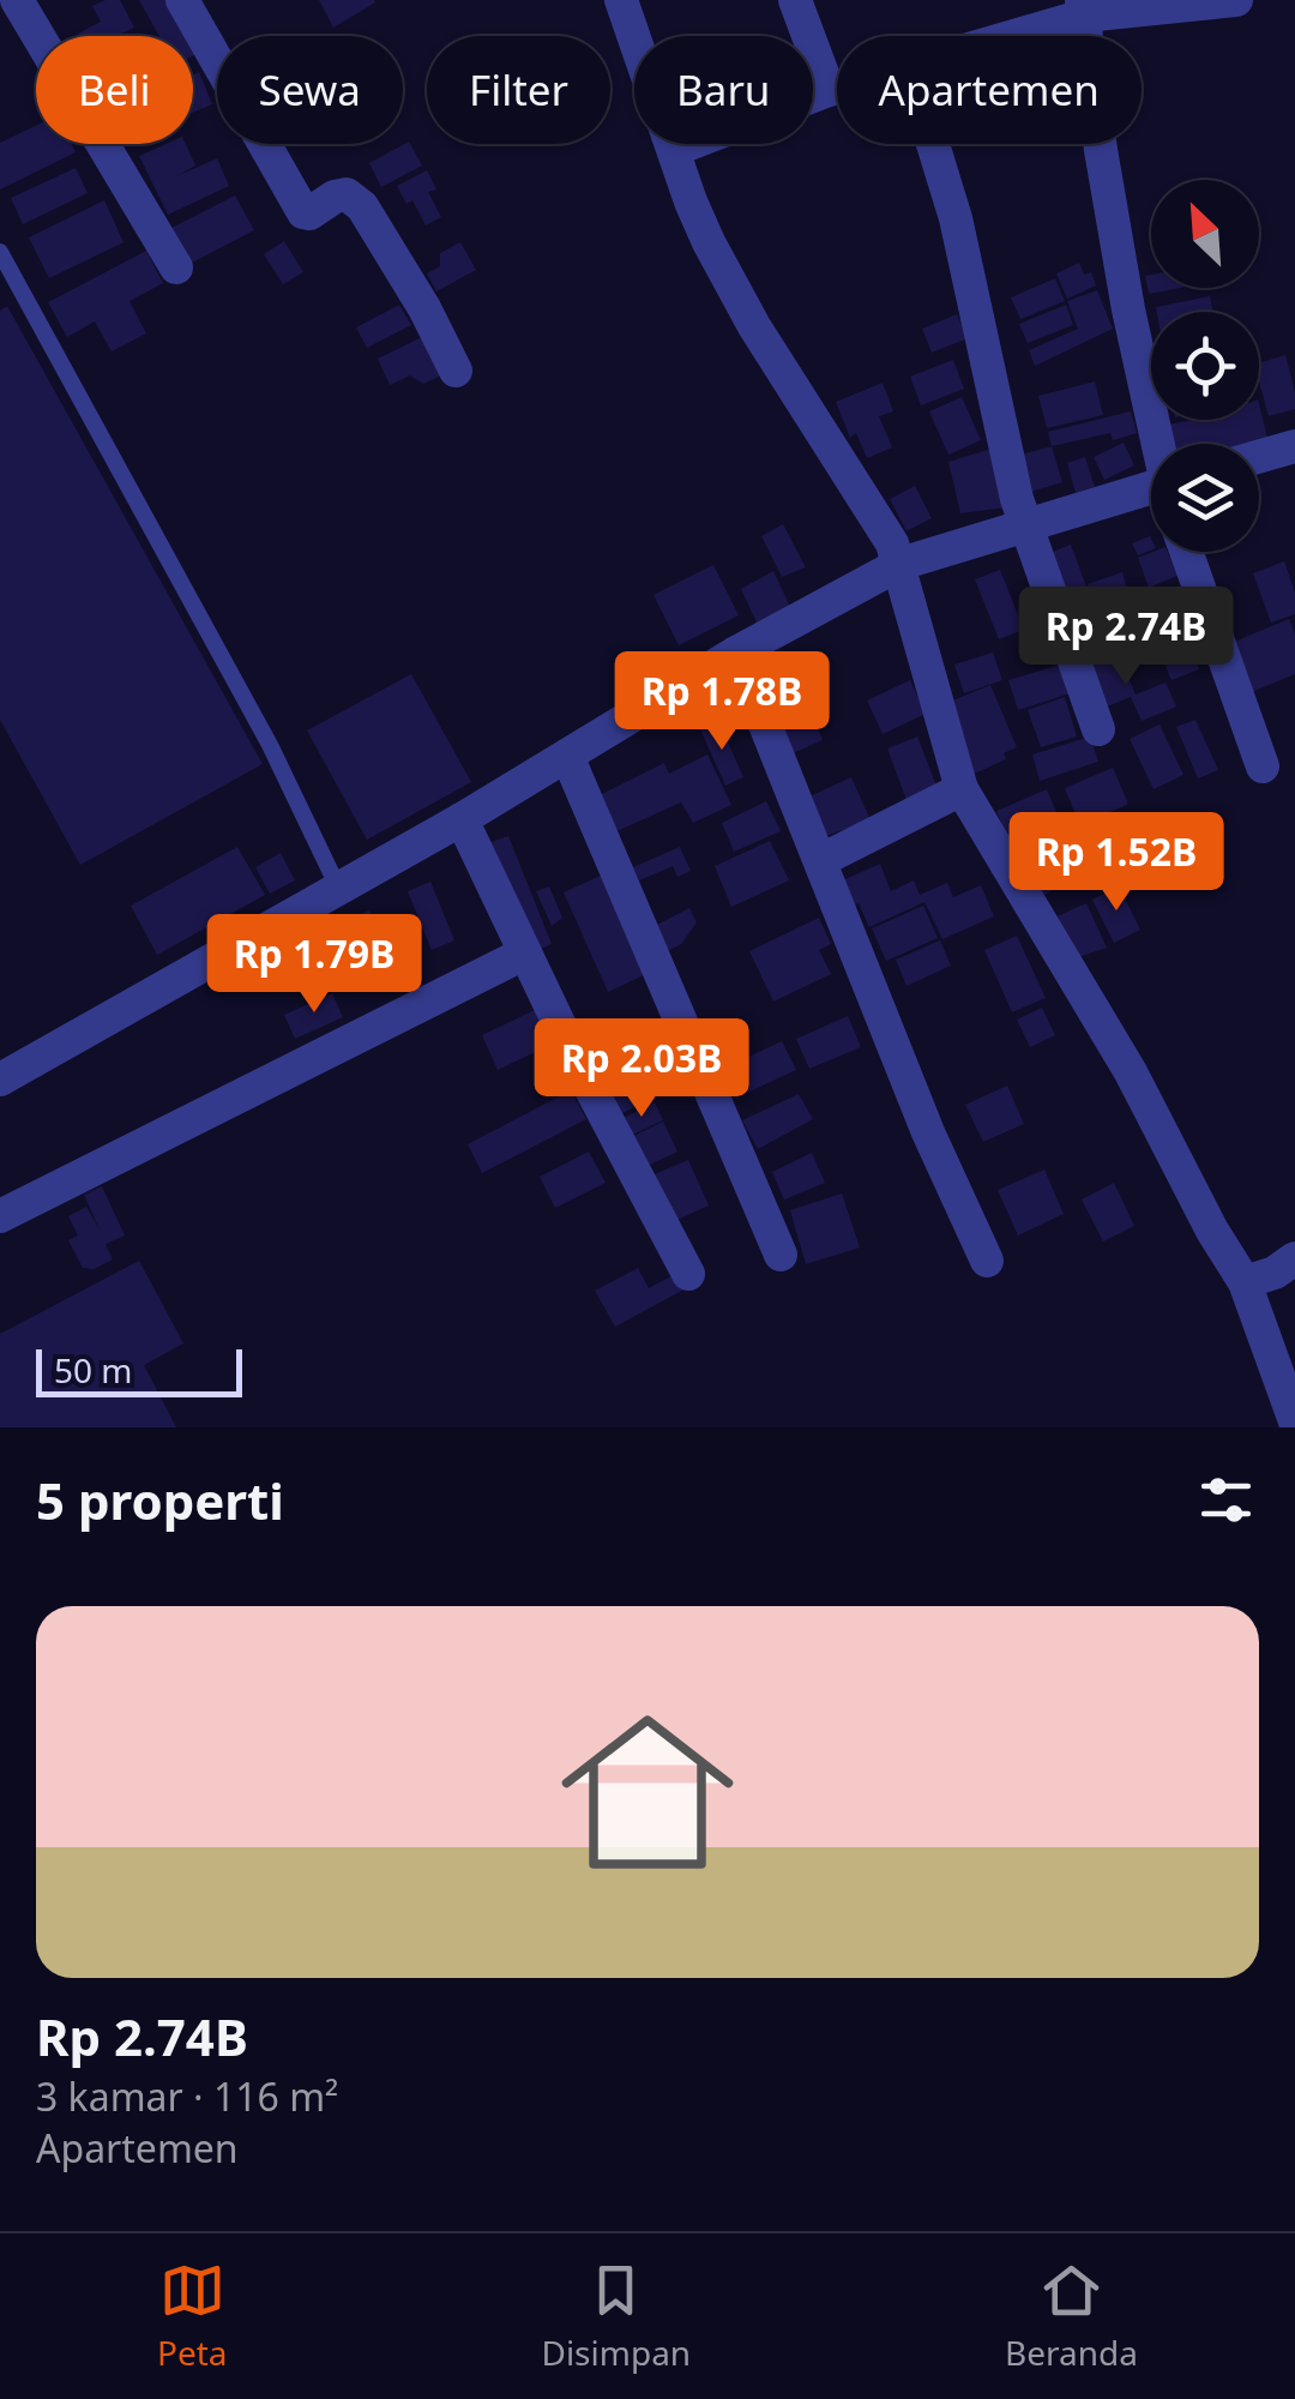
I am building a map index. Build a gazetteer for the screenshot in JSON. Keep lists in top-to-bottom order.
{
  "scale_bar": "50 m",
  "north": "top left",
  "page": {
    "chip": [
      "Beli",
      "Sewa",
      "Filter",
      "Baru",
      "Apartemen"
    ],
    "price": [
      "Rp 2.74B",
      "Rp 1.78B",
      "Rp 1.52B",
      "Rp 1.79B",
      "Rp 2.03B"
    ],
    "scale": "50 m",
    "heading": "5 properti",
    "list": [
      {
        "name": "Rp 2.74B",
        "note": "3 kamar · 116 m² · Apartemen"
      }
    ],
    "tabs": ["Peta", "Disimpan", "Beranda"]
  }
}
